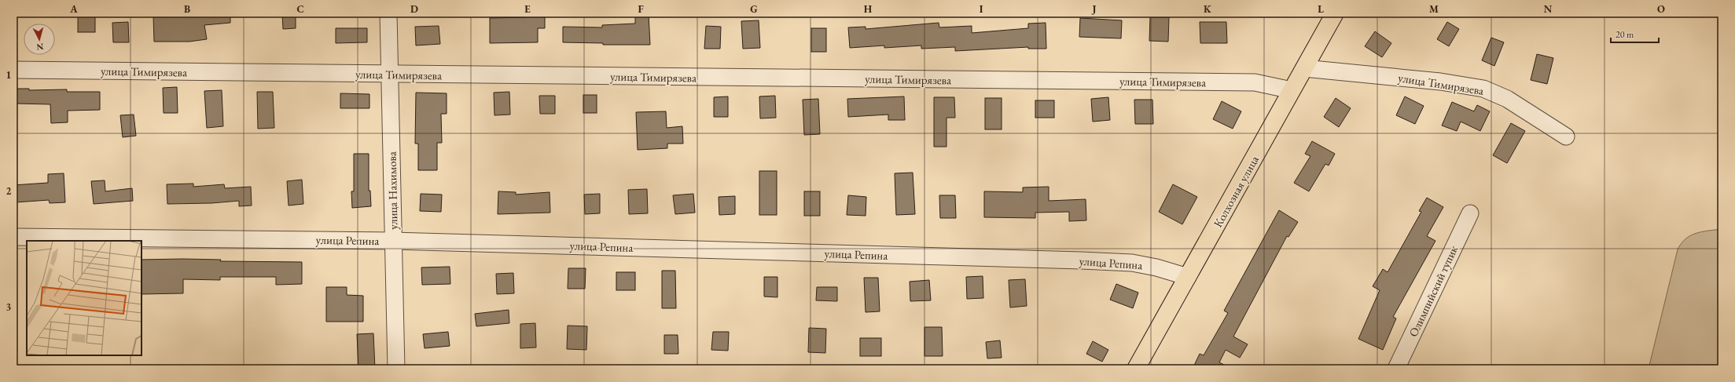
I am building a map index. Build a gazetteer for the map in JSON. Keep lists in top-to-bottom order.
{
  "streets": {
    "main road": ["Колхозная улица"],
    "street": [
      "улица Тимирязева",
      "улица Нахимова",
      "улица Репина",
      "Олимпийский тупик"
    ]
  },
  "crossings": [
    ["улица Тимирязева", "улица Нахимова"],
    ["улица Тимирязева", "Колхозная улица"],
    ["улица Нахимова", "улица Репина"],
    ["Колхозная улица", "улица Репина"]
  ],
  "scale_bar": "20 m",
  "north": "bottom",
  "grid": {
    "columns": [
      "A",
      "B",
      "C",
      "D",
      "E",
      "F",
      "G",
      "H",
      "I",
      "J",
      "K",
      "L",
      "M",
      "N",
      "O"
    ],
    "rows": ["1", "2", "3"]
  }
}
